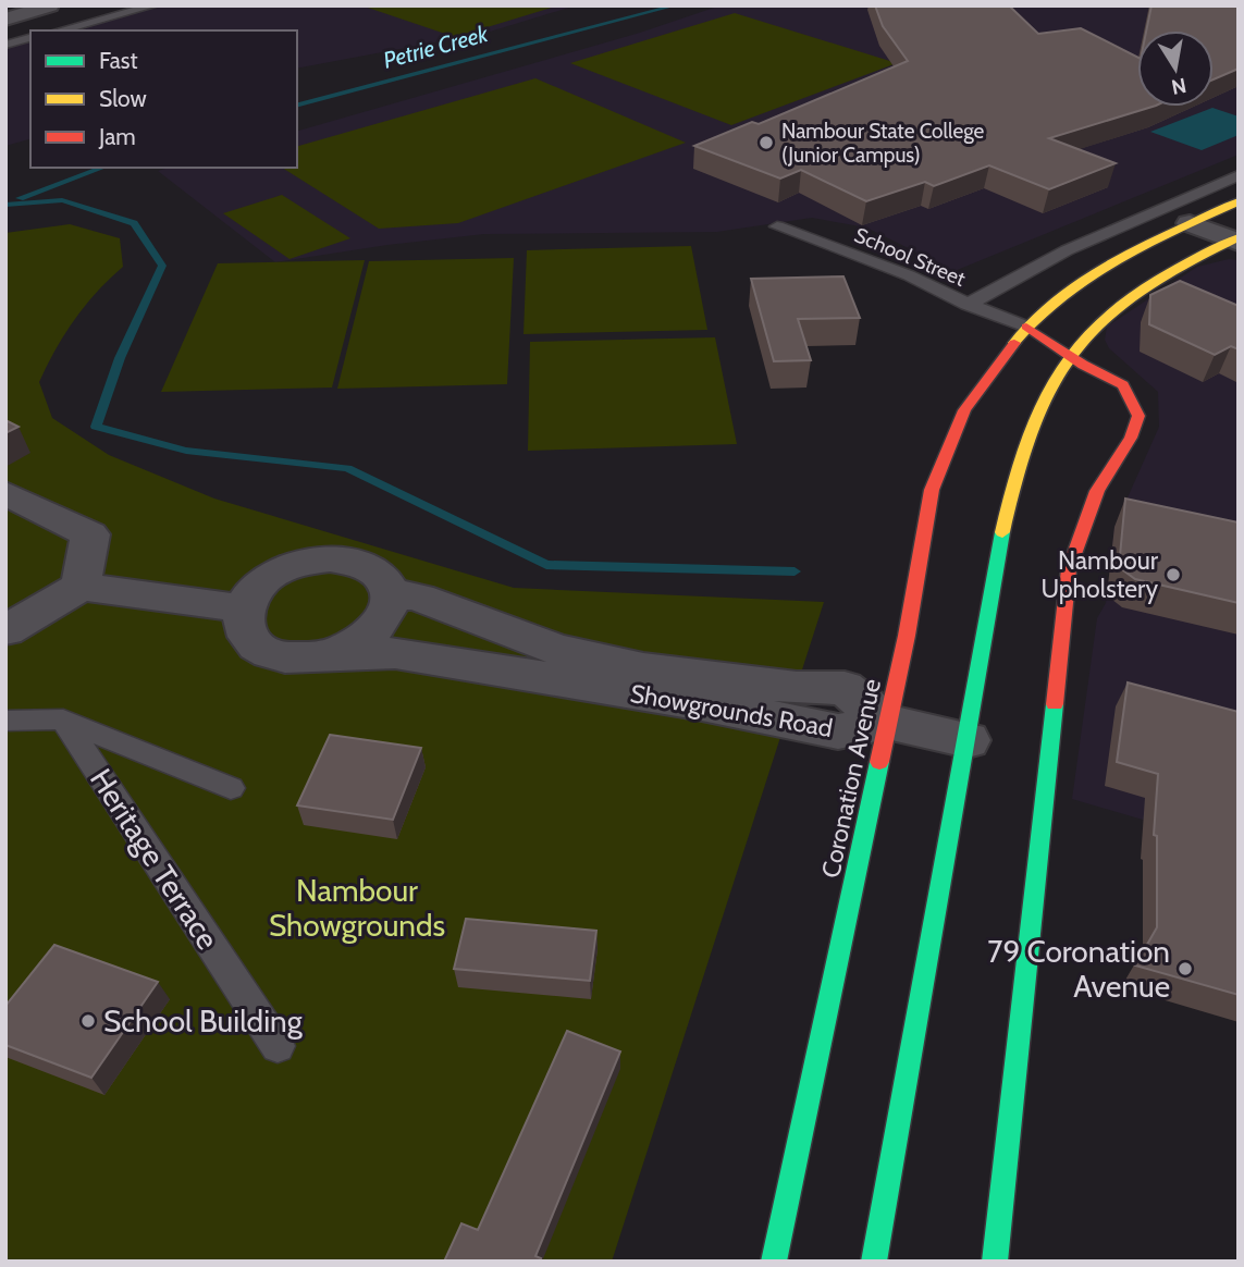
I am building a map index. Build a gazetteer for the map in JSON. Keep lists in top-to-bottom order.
{
  "streets": {
    "main road": ["Coronation Avenue"],
    "street": ["Showgrounds Road"],
    "lane": ["School Street", "Heritage Terrace"]
  },
  "crossings": [
    ["School Street", "Coronation Avenue"],
    ["Showgrounds Road", "Coronation Avenue"]
  ],
  "water": ["Petrie Creek"],
  "parks": ["Nambour Showgrounds"],
  "places": [
    "Nambour State College (Junior Campus)",
    "Nambour Upholstery",
    "79 Coronation Avenue",
    "School Building"
  ],
  "legend": ["Fast", "Slow", "Jam"],
  "north": "bottom"
}
